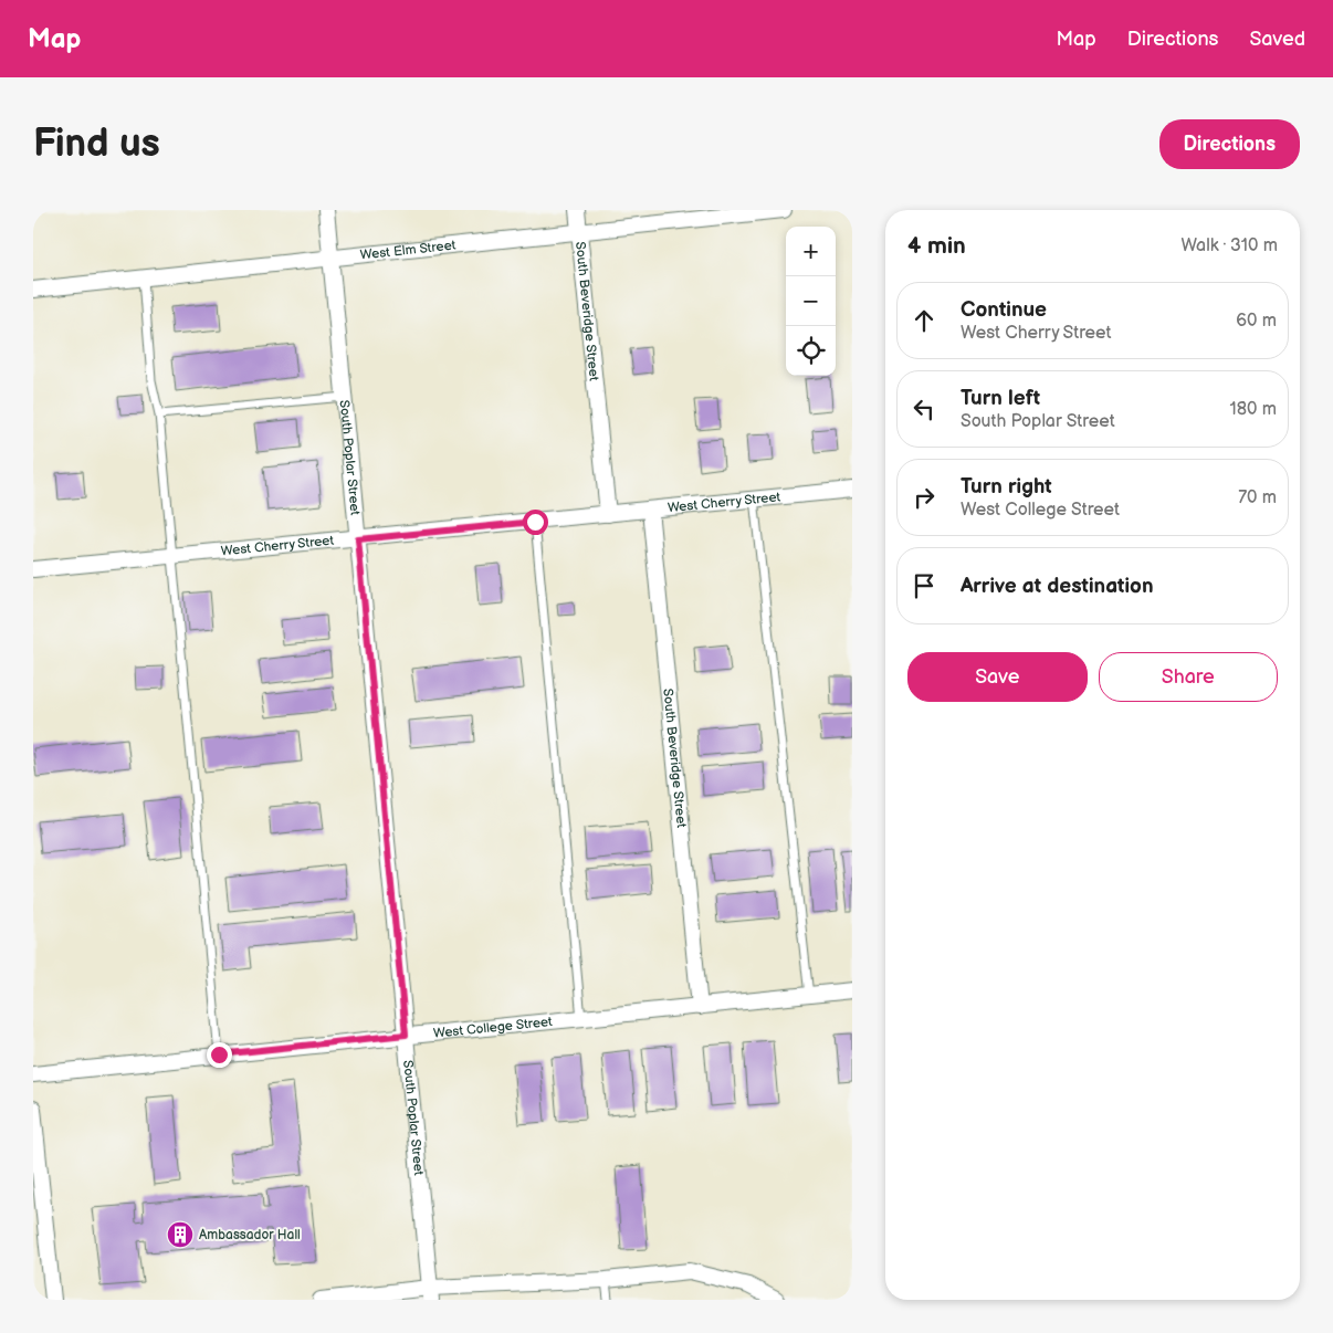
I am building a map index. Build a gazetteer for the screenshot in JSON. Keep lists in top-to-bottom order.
{
  "streets": {
    "street": [
      "West Elm Street",
      "South Beveridge Street",
      "South Poplar Street",
      "West Cherry Street",
      "West College Street"
    ]
  },
  "crossings": [
    ["West Elm Street", "South Beveridge Street"],
    ["West Elm Street", "South Poplar Street"],
    ["South Beveridge Street", "West Cherry Street"],
    ["South Beveridge Street", "West College Street"],
    ["South Poplar Street", "West Cherry Street"],
    ["South Poplar Street", "West College Street"]
  ],
  "places": {
    "building": ["Ambassador Hall"]
  },
  "page": {
    "header": "Map",
    "nav": ["Map", "Directions", "Saved"],
    "buttons": [
      "Directions",
      ["Save", "Share"]
    ],
    "title": "Find us",
    "heading": ["4 min", "Walk · 310 m"],
    "map_buttons": ["+", "−"],
    "list": [
      ["Continue", "West Cherry Street", "60 m"],
      ["Turn left", "South Poplar Street", "180 m"],
      ["Turn right", "West College Street", "70 m"],
      "Arrive at destination"
    ]
  }
}
